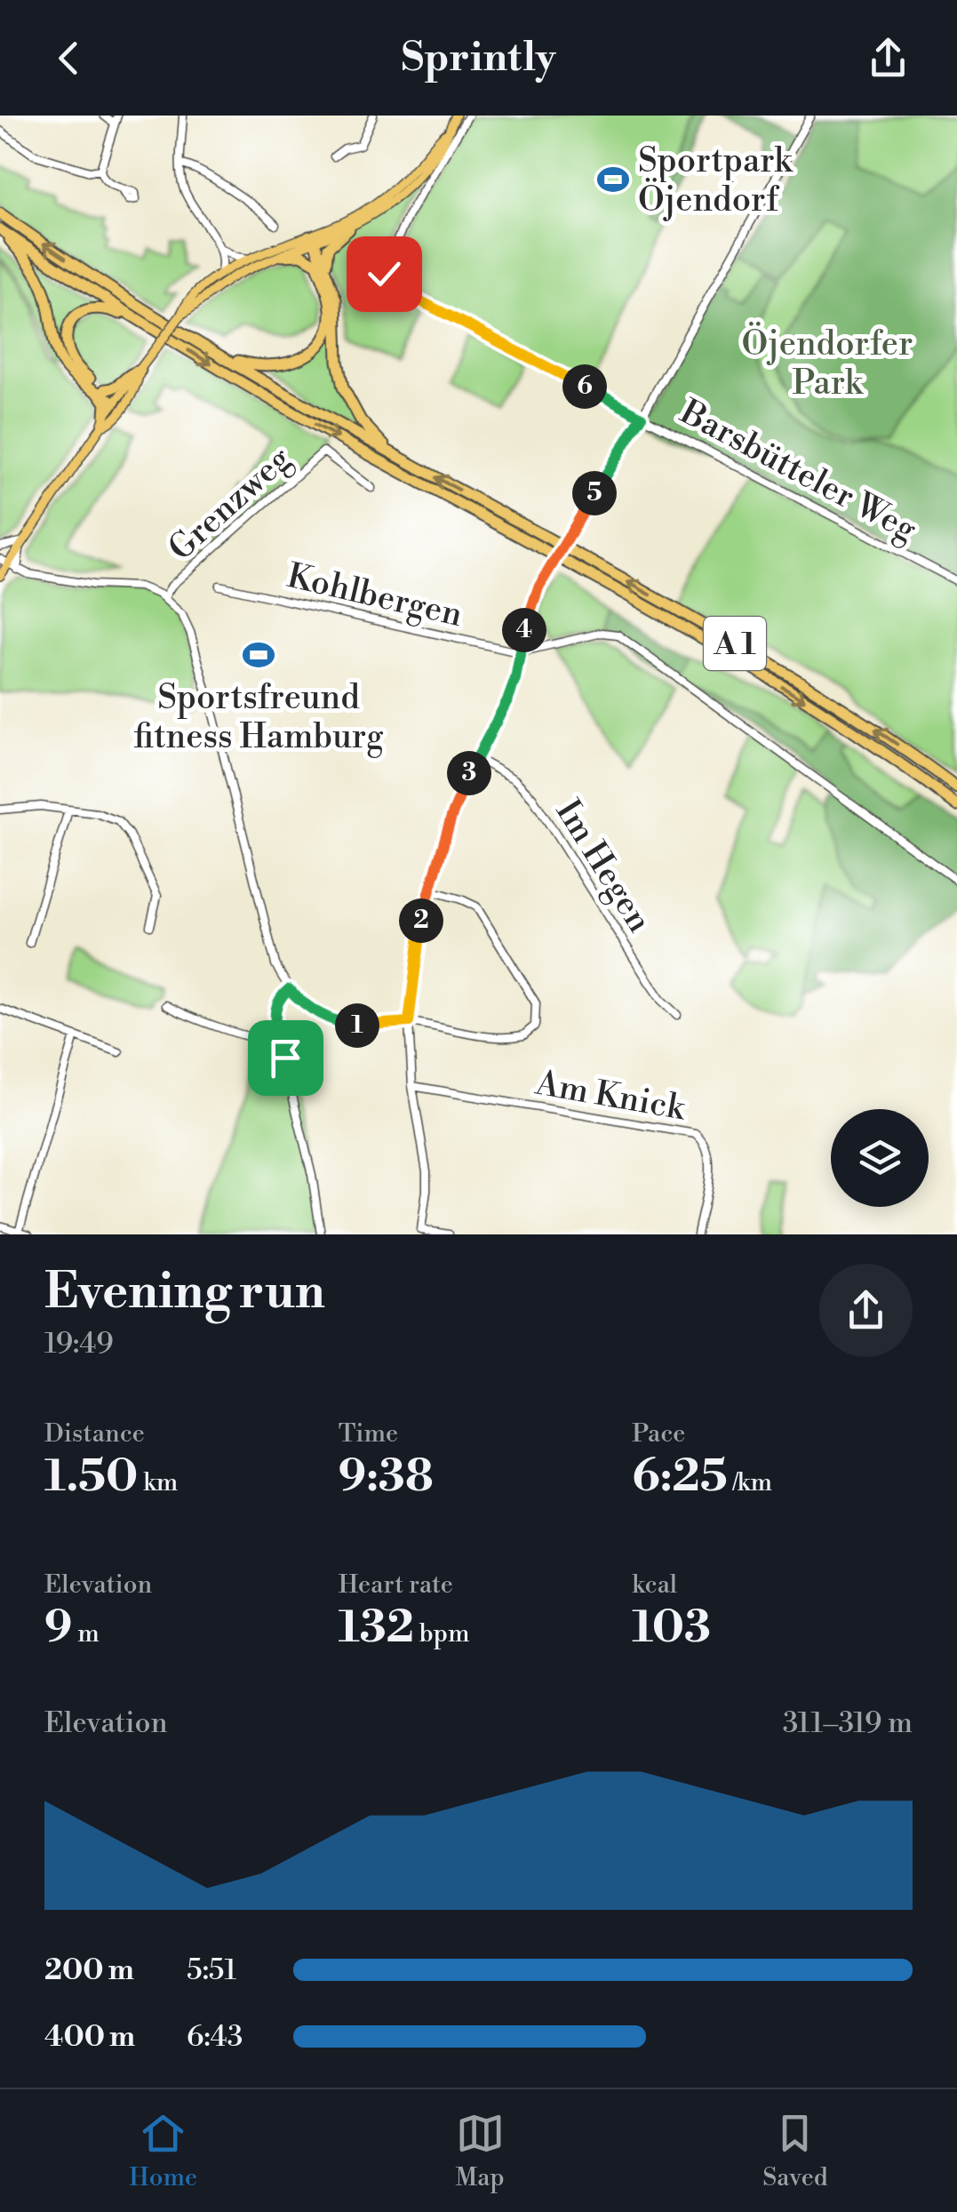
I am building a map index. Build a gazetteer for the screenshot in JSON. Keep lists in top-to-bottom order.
{
  "streets": {
    "highway": ["A 1"],
    "street": [
      "Barsbütteler Weg",
      "Grenzweg",
      "Kohlbergen",
      "Im Hegen",
      "Am Knick"
    ]
  },
  "parks": ["Öjendorfer Park"],
  "places": {
    "sports": ["Sportpark Öjendorf", "Sportsfreund fitness Hamburg"]
  },
  "page": {
    "header": "Sprintly",
    "pins": [
      "6",
      "5",
      "4",
      "3",
      "2",
      "1"
    ],
    "heading": ["Evening run", "19:49"],
    "stats": [
      ["Distance", "1.50 km"],
      ["Time", "9:38"],
      ["Pace", "6:25 /km"],
      ["Elevation", "9 m"],
      ["Heart rate", "132 bpm"],
      ["kcal", "103"]
    ],
    "chart": ["Elevation", "311–319 m"],
    "list": [
      {
        "name": "200 m",
        "note": "5:51"
      },
      {
        "name": "400 m",
        "note": "6:43"
      }
    ],
    "tabs": ["Home", "Map", "Saved"]
  }
}
